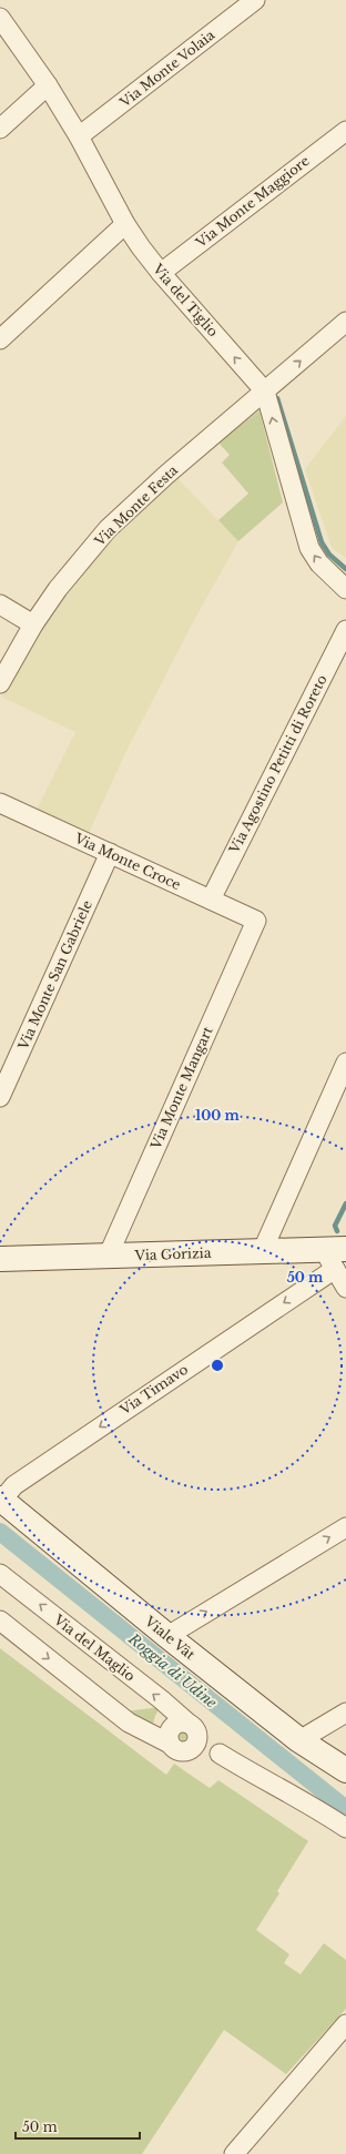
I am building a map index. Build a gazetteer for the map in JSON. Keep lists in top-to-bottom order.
{
  "streets": {
    "main road": ["Via Gorizia", "Viale Vât"],
    "street": [
      "Via Monte Volaia",
      "Via Monte Maggiore",
      "Via del Tiglio",
      "Via Monte Festa",
      "Via Agostino Petitti di Roreto",
      "Via Monte Croce",
      "Via Monte San Gabriele",
      "Via Monte Mangart",
      "Via Timavo",
      "Via del Maglio"
    ]
  },
  "crossings": [
    ["Via Monte Volaia", "Via del Tiglio"],
    ["Via Monte Maggiore", "Via del Tiglio"],
    ["Via del Tiglio", "Via Monte Festa"],
    ["Via Agostino Petitti di Roreto", "Via Monte Croce"],
    ["Via Monte Croce", "Via Monte San Gabriele"],
    ["Via Monte Croce", "Via Monte Mangart"],
    ["Via Monte Mangart", "Via Gorizia"],
    ["Via Gorizia", "Via Timavo"],
    ["Via Timavo", "Viale Vât"]
  ],
  "one_way": ["Via del Tiglio", "Via Timavo"],
  "water": ["Roggia di Udine"],
  "scale_bar": "50 m",
  "rings": ["100 m", "50 m"]
}
